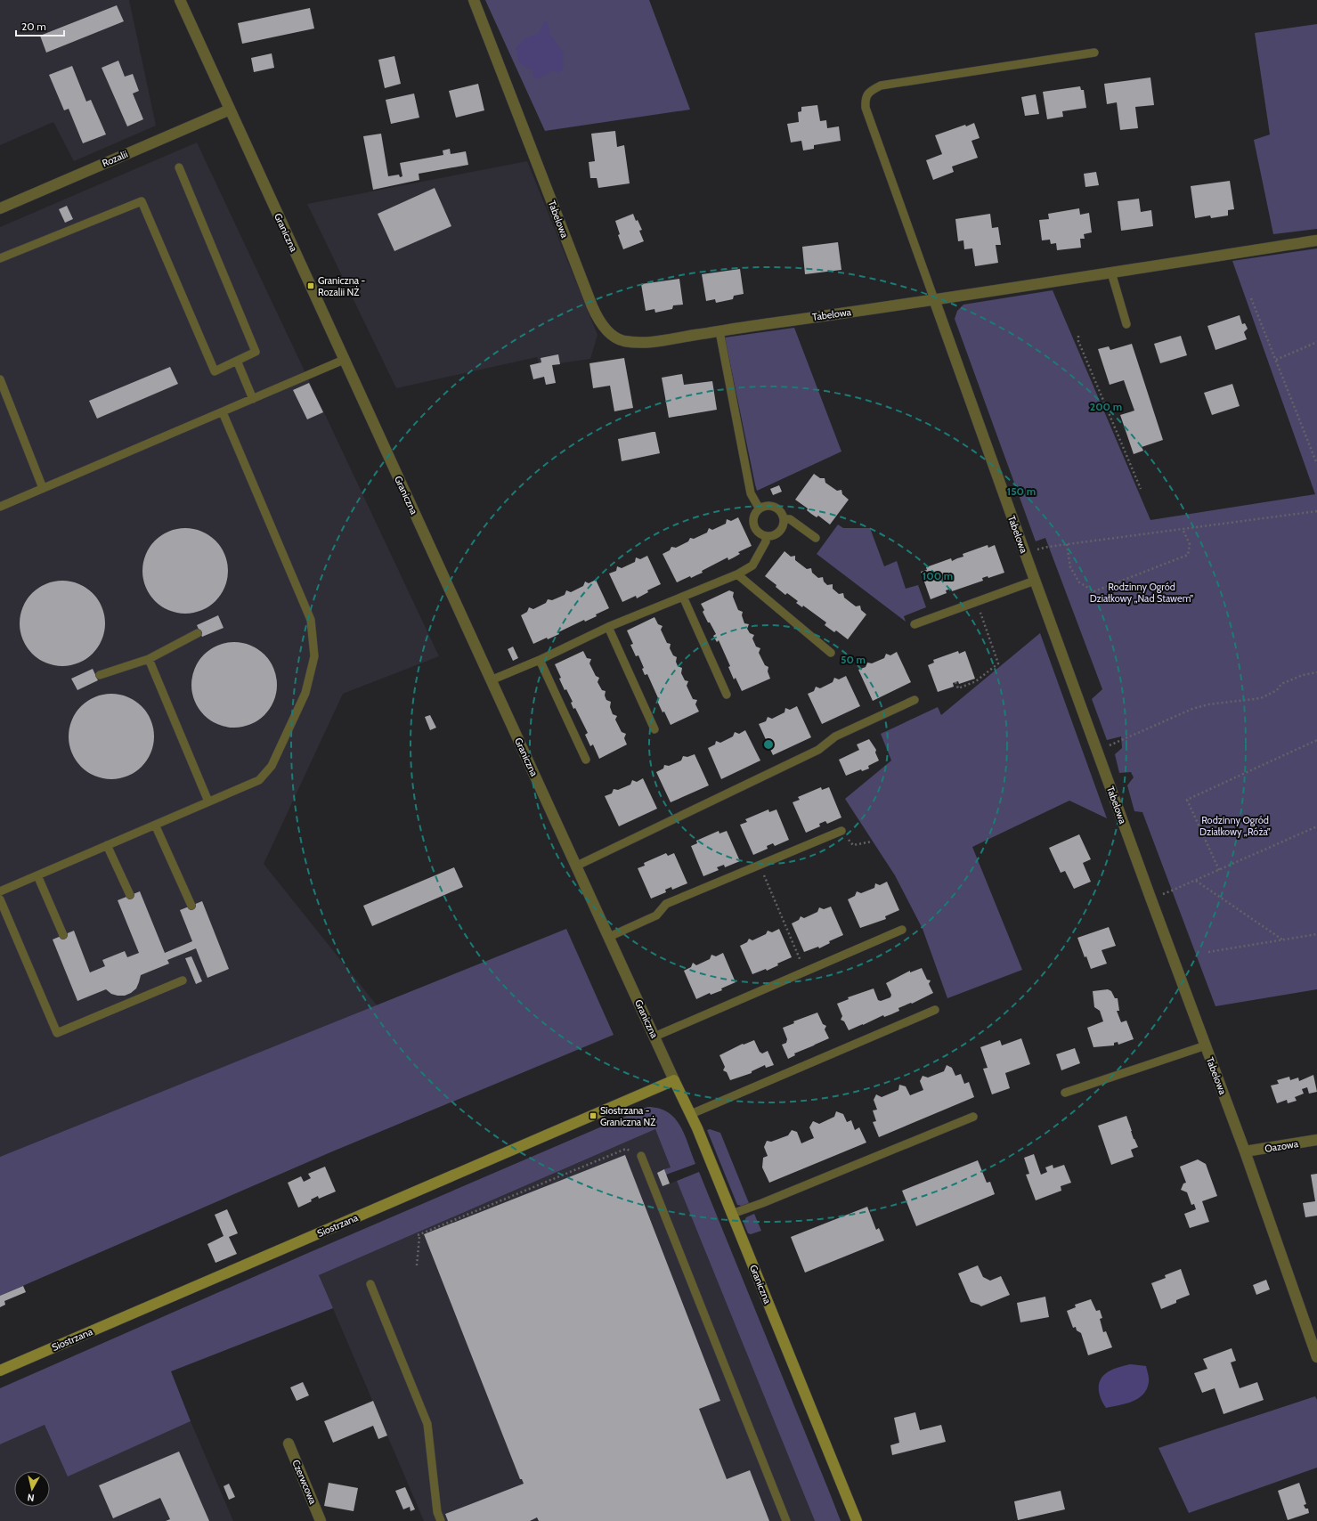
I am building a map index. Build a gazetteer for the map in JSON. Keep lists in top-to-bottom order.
{
  "streets": {
    "street": [
      "Rozalii",
      "Tabelowa",
      "Graniczna",
      "Oazowa",
      "Siostrzana",
      "Czerwcowa"
    ]
  },
  "crossings": [
    ["Rozalii", "Graniczna"],
    ["Tabelowa", "Oazowa"],
    ["Graniczna", "Siostrzana"]
  ],
  "parks": ["Rodzinny Ogród Działkowy „Nad Stawem”", "Rodzinny Ogród Działkowy „Róża”"],
  "places": {
    "transit": ["Graniczna - Rozalii NŻ", "Siostrzana - Graniczna NŻ"]
  },
  "scale_bar": "20 m",
  "north": "bottom",
  "rings": [
    "200 m",
    "150 m",
    "100 m",
    "50 m"
  ]
}
